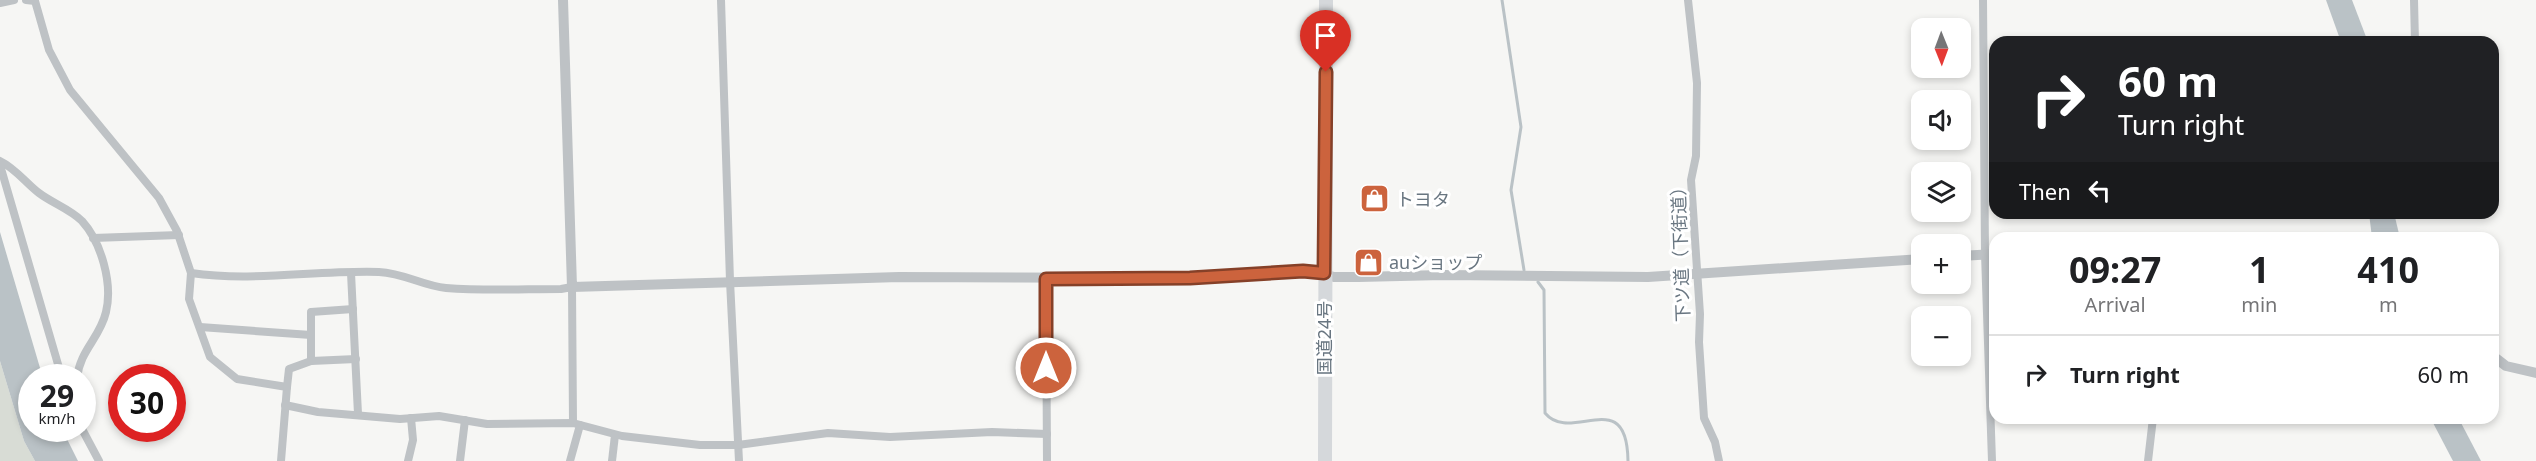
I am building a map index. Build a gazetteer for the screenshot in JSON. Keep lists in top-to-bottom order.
{
  "streets": {
    "highway": ["国道24号"],
    "street": ["下ツ道（下街道）"]
  },
  "places": {
    "shop": ["トヨタ", "auショップ"]
  },
  "north": "bottom",
  "page": {
    "map_buttons": ["+", "−"],
    "turn": ["60 m", "Turn right"],
    "then": "Then",
    "eta": [
      "09:27",
      "Arrival",
      "1",
      "min",
      "410",
      "m"
    ],
    "list": [
      {
        "name": "Turn right",
        "value": "60 m"
      }
    ],
    "speed": "29 km/h",
    "limit": "30"
  }
}
